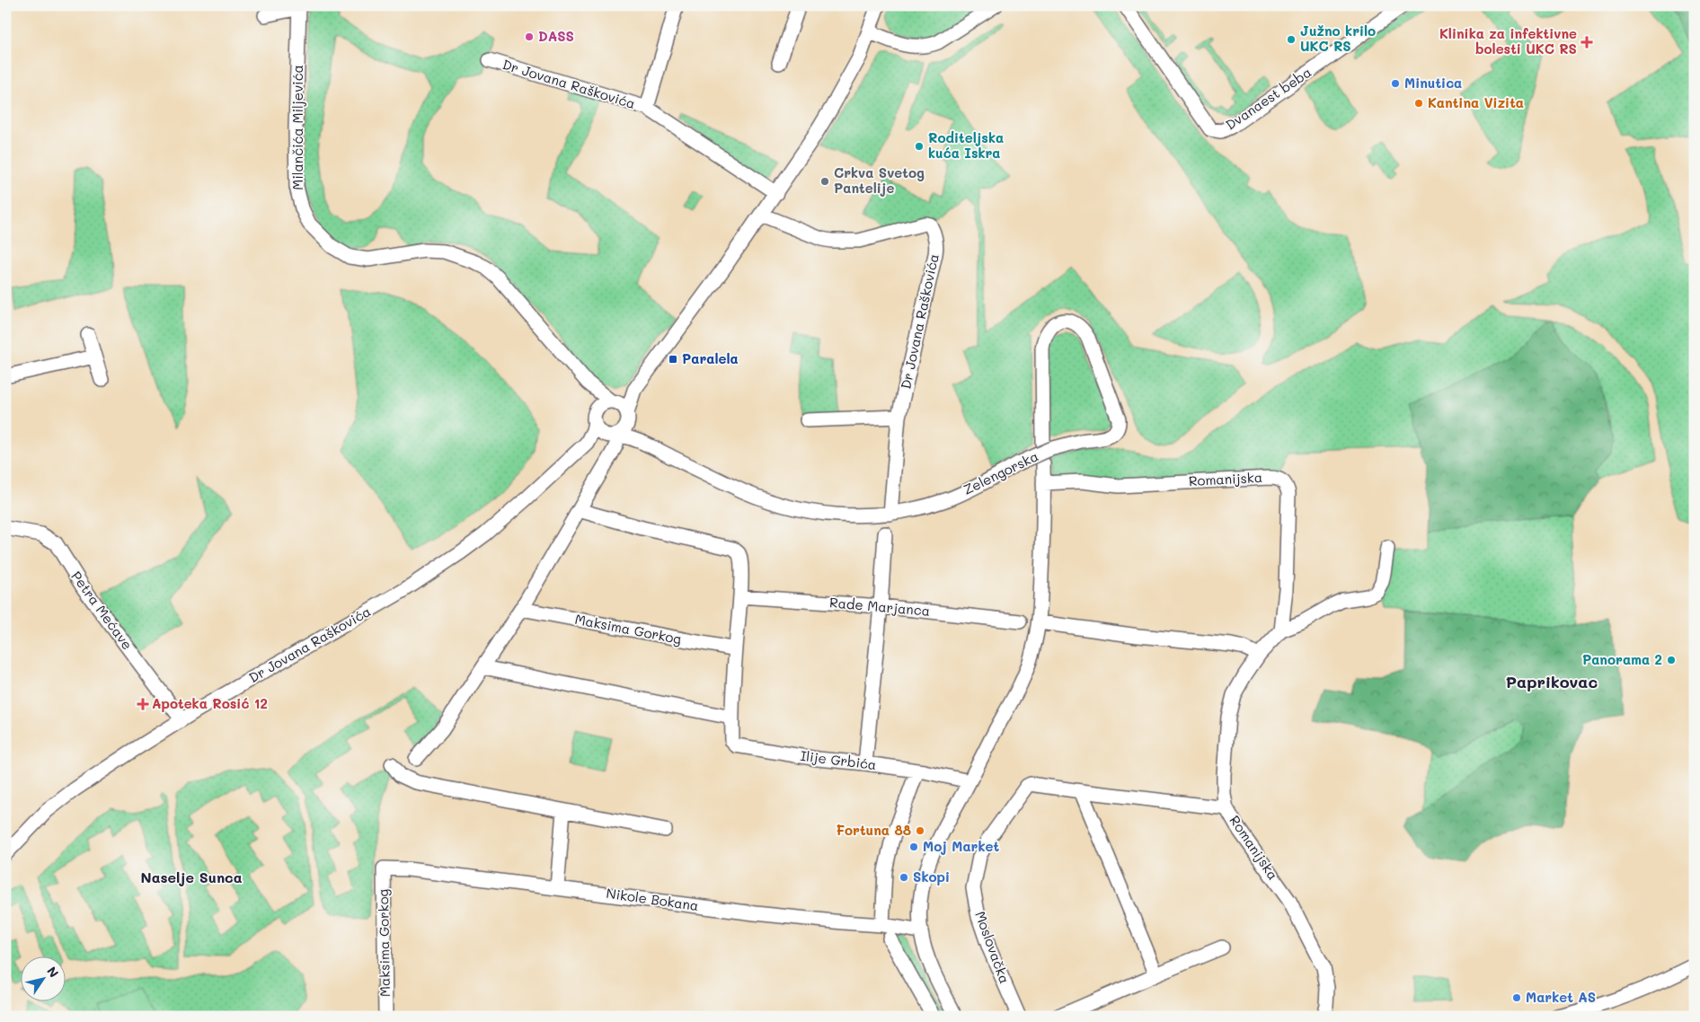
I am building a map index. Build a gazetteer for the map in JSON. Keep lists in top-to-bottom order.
{
  "streets": {
    "street": [
      "Dr Jovana Raškovića",
      "Dvanaest beba",
      "Milančića Miljevića",
      "Zelengorska",
      "Romanijska",
      "Rade Marjanca",
      "Petra Mećave",
      "Maksima Gorkog",
      "Ilije Grbića",
      "Nikole Bokana",
      "Moslovačka"
    ]
  },
  "crossings": [
    ["Dr Jovana Raškovića", "Milančića Miljevića"],
    ["Dr Jovana Raškovića", "Zelengorska"],
    ["Dr Jovana Raškovića", "Petra Mećave"],
    ["Milančića Miljevića", "Zelengorska"],
    ["Zelengorska", "Romanijska"],
    ["Zelengorska", "Ilije Grbića"],
    ["Zelengorska", "Nikole Bokana"],
    ["Rade Marjanca", "Ilije Grbića"],
    ["Maksima Gorkog", "Ilije Grbića"],
    ["Maksima Gorkog", "Nikole Bokana"]
  ],
  "districts": ["Paprikovac", "Naselje Sunca"],
  "places": {
    "other": [
      "DASS",
      "Južno krilo UKC RS",
      "Minutica",
      "Kantina Vizita",
      "Roditeljska kuća Iskra",
      "Crkva Svetog Pantelije",
      "Panorama 2",
      "Fortuna 88",
      "Moj Market",
      "Skopi",
      "Market AS"
    ],
    "health": ["Klinika za infektivne bolesti UKC RS", "Apoteka Rosić 12"],
    "transit": ["Paralela"]
  },
  "north": "top right"
}
